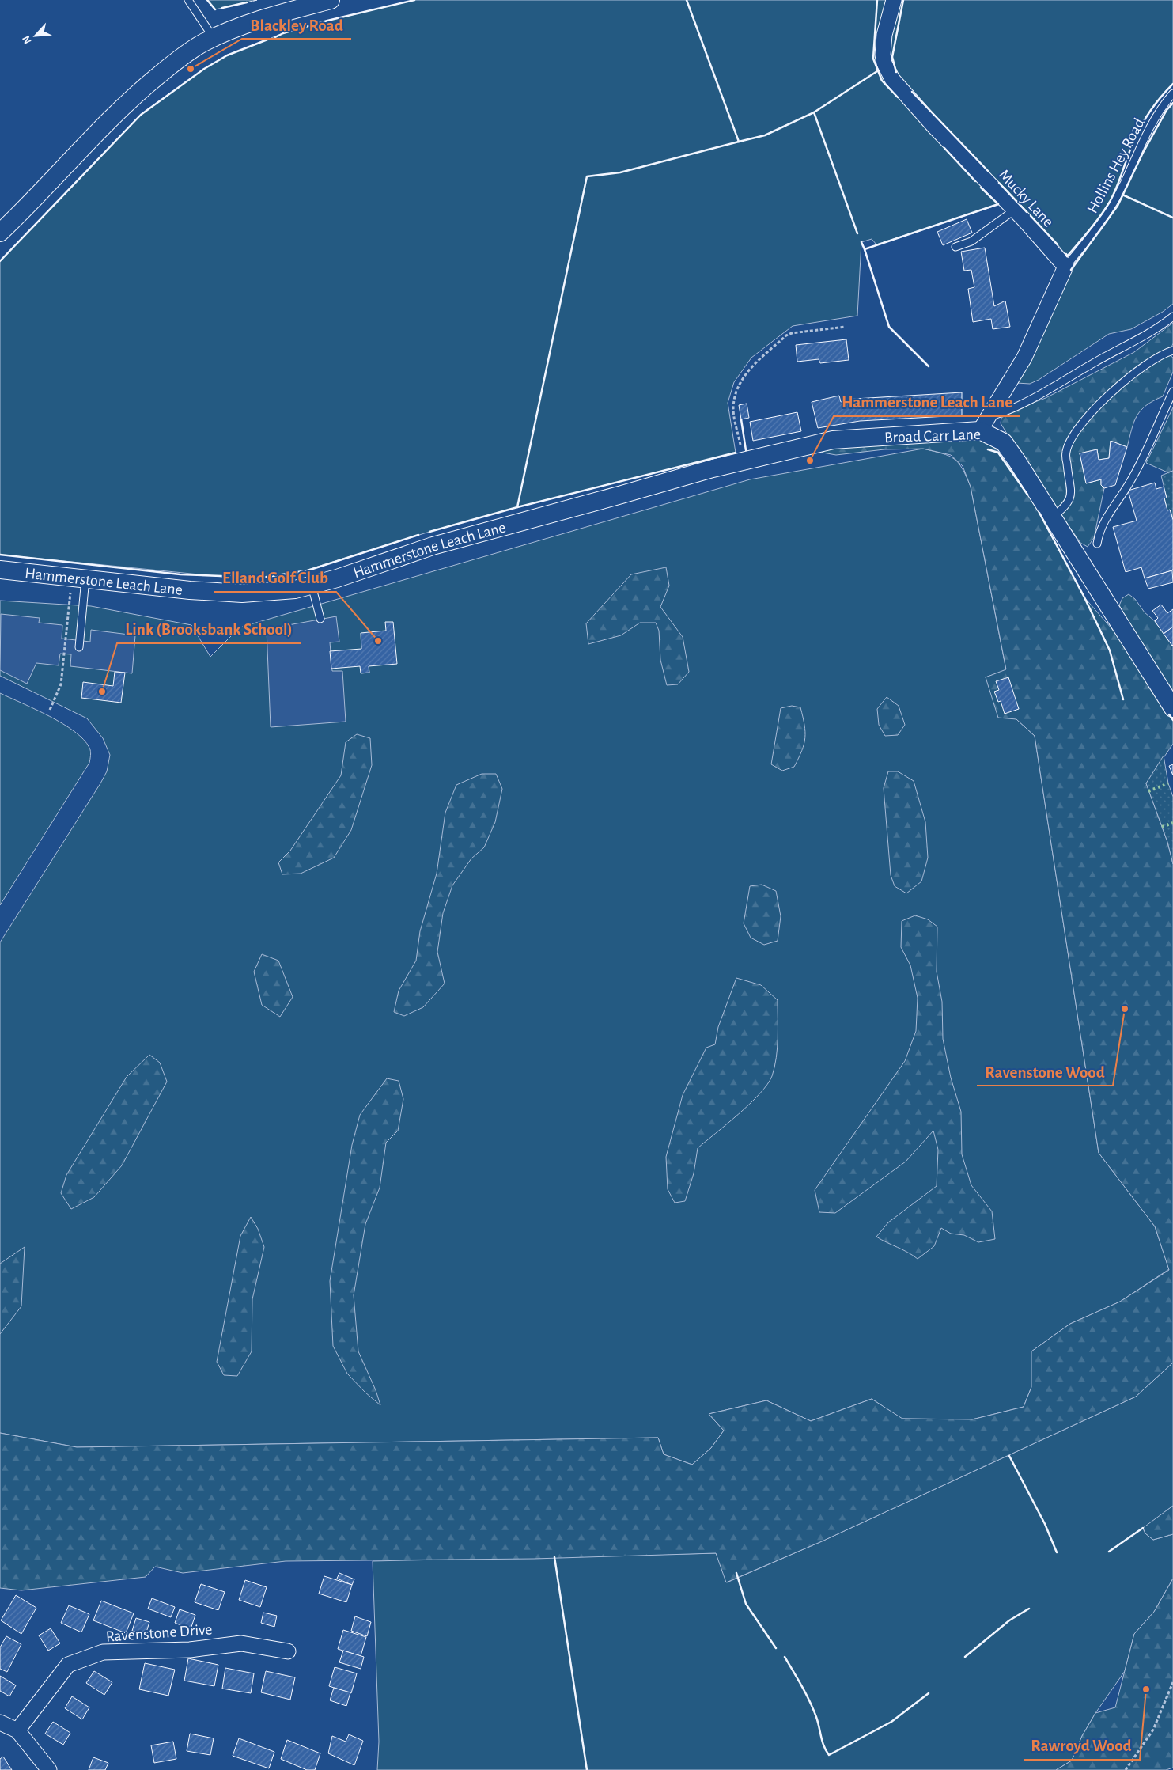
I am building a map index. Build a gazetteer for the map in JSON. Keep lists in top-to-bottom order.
{
  "streets": {
    "street": [
      "Mucky Lane",
      "Broad Carr Lane",
      "Hammerstone Leach Lane",
      "Ravenstone Drive"
    ],
    "lane": ["Hollins Hey Road"]
  },
  "crossings": [
    ["Hollins Hey Road", "Mucky Lane"],
    ["Broad Carr Lane", "Hammerstone Leach Lane"]
  ],
  "places": [
    "Blackley Road",
    "Hammerstone Leach Lane",
    "Elland Golf Club",
    "Link (Brooksbank School)",
    "Ravenstone Wood",
    "Rawroyd Wood"
  ],
  "north": "bottom left"
}
